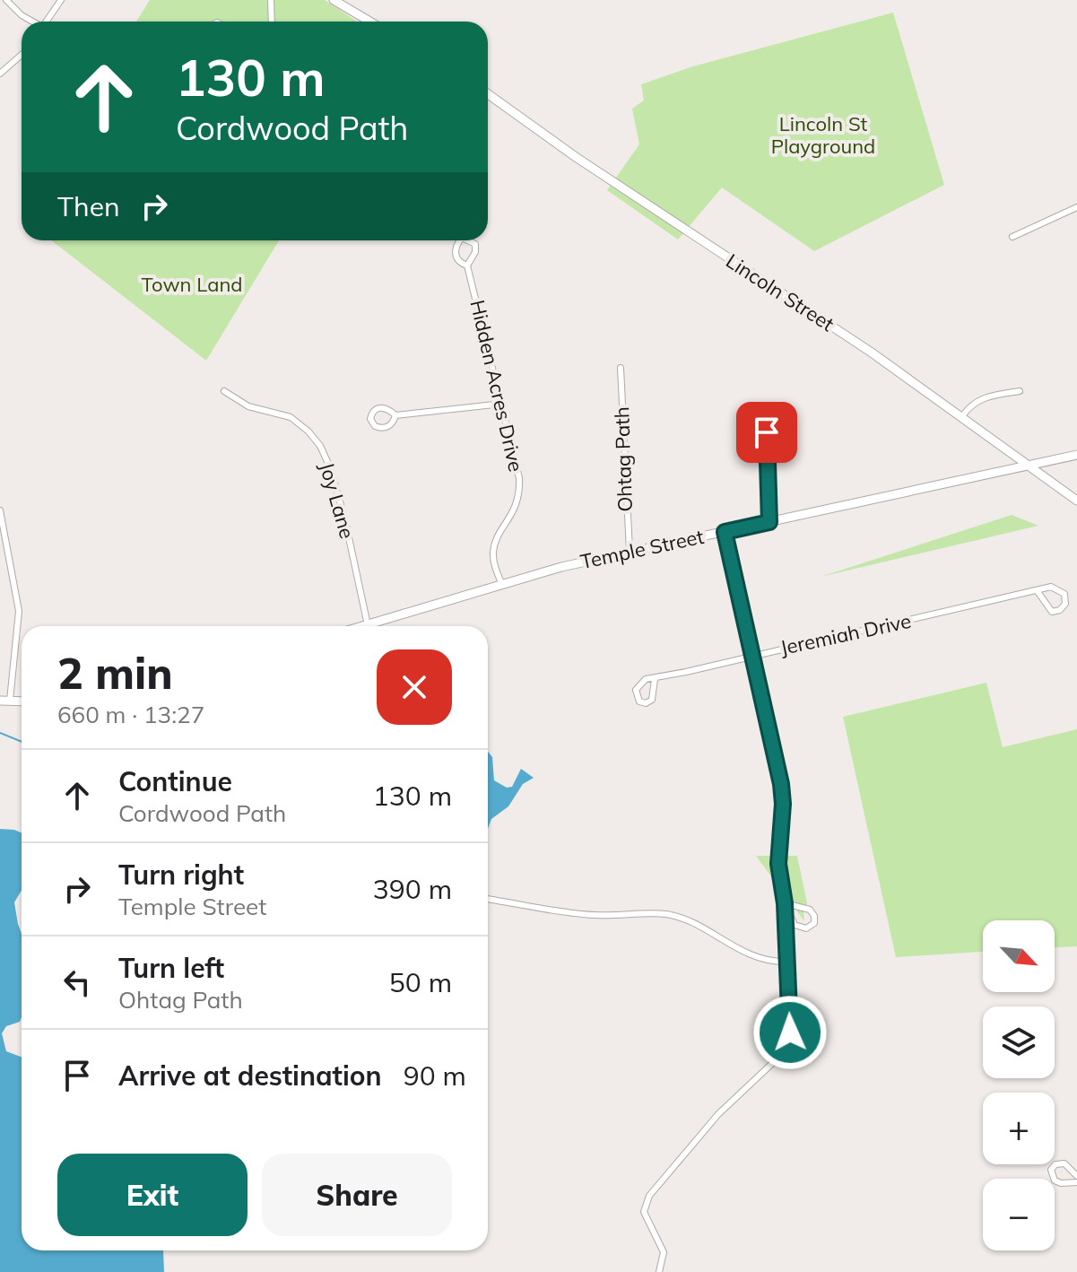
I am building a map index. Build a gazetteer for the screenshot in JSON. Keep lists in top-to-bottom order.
{
  "streets": {
    "main road": ["Lincoln Street", "Temple Street"],
    "street": [
      "Hidden Acres Drive",
      "Ohtag Path",
      "Joy Lane",
      "Jeremiah Drive"
    ]
  },
  "crossings": [
    ["Lincoln Street", "Temple Street"],
    ["Hidden Acres Drive", "Temple Street"],
    ["Ohtag Path", "Temple Street"],
    ["Joy Lane", "Temple Street"]
  ],
  "parks": ["Lincoln St Playground", "Town Land"],
  "north": "bottom right",
  "page": {
    "turn": ["130 m", "Cordwood Path"],
    "then": "Then",
    "heading": ["2 min", "660 m · 13:27"],
    "list": [
      {
        "name": "Continue",
        "note": "Cordwood Path",
        "value": "130 m"
      },
      {
        "name": "Turn right",
        "note": "Temple Street",
        "value": "390 m"
      },
      {
        "name": "Turn left",
        "note": "Ohtag Path",
        "value": "50 m"
      },
      {
        "name": "Arrive at destination",
        "value": "90 m"
      }
    ],
    "map_buttons": ["+", "−"],
    "buttons": ["Exit", "Share"]
  }
}
